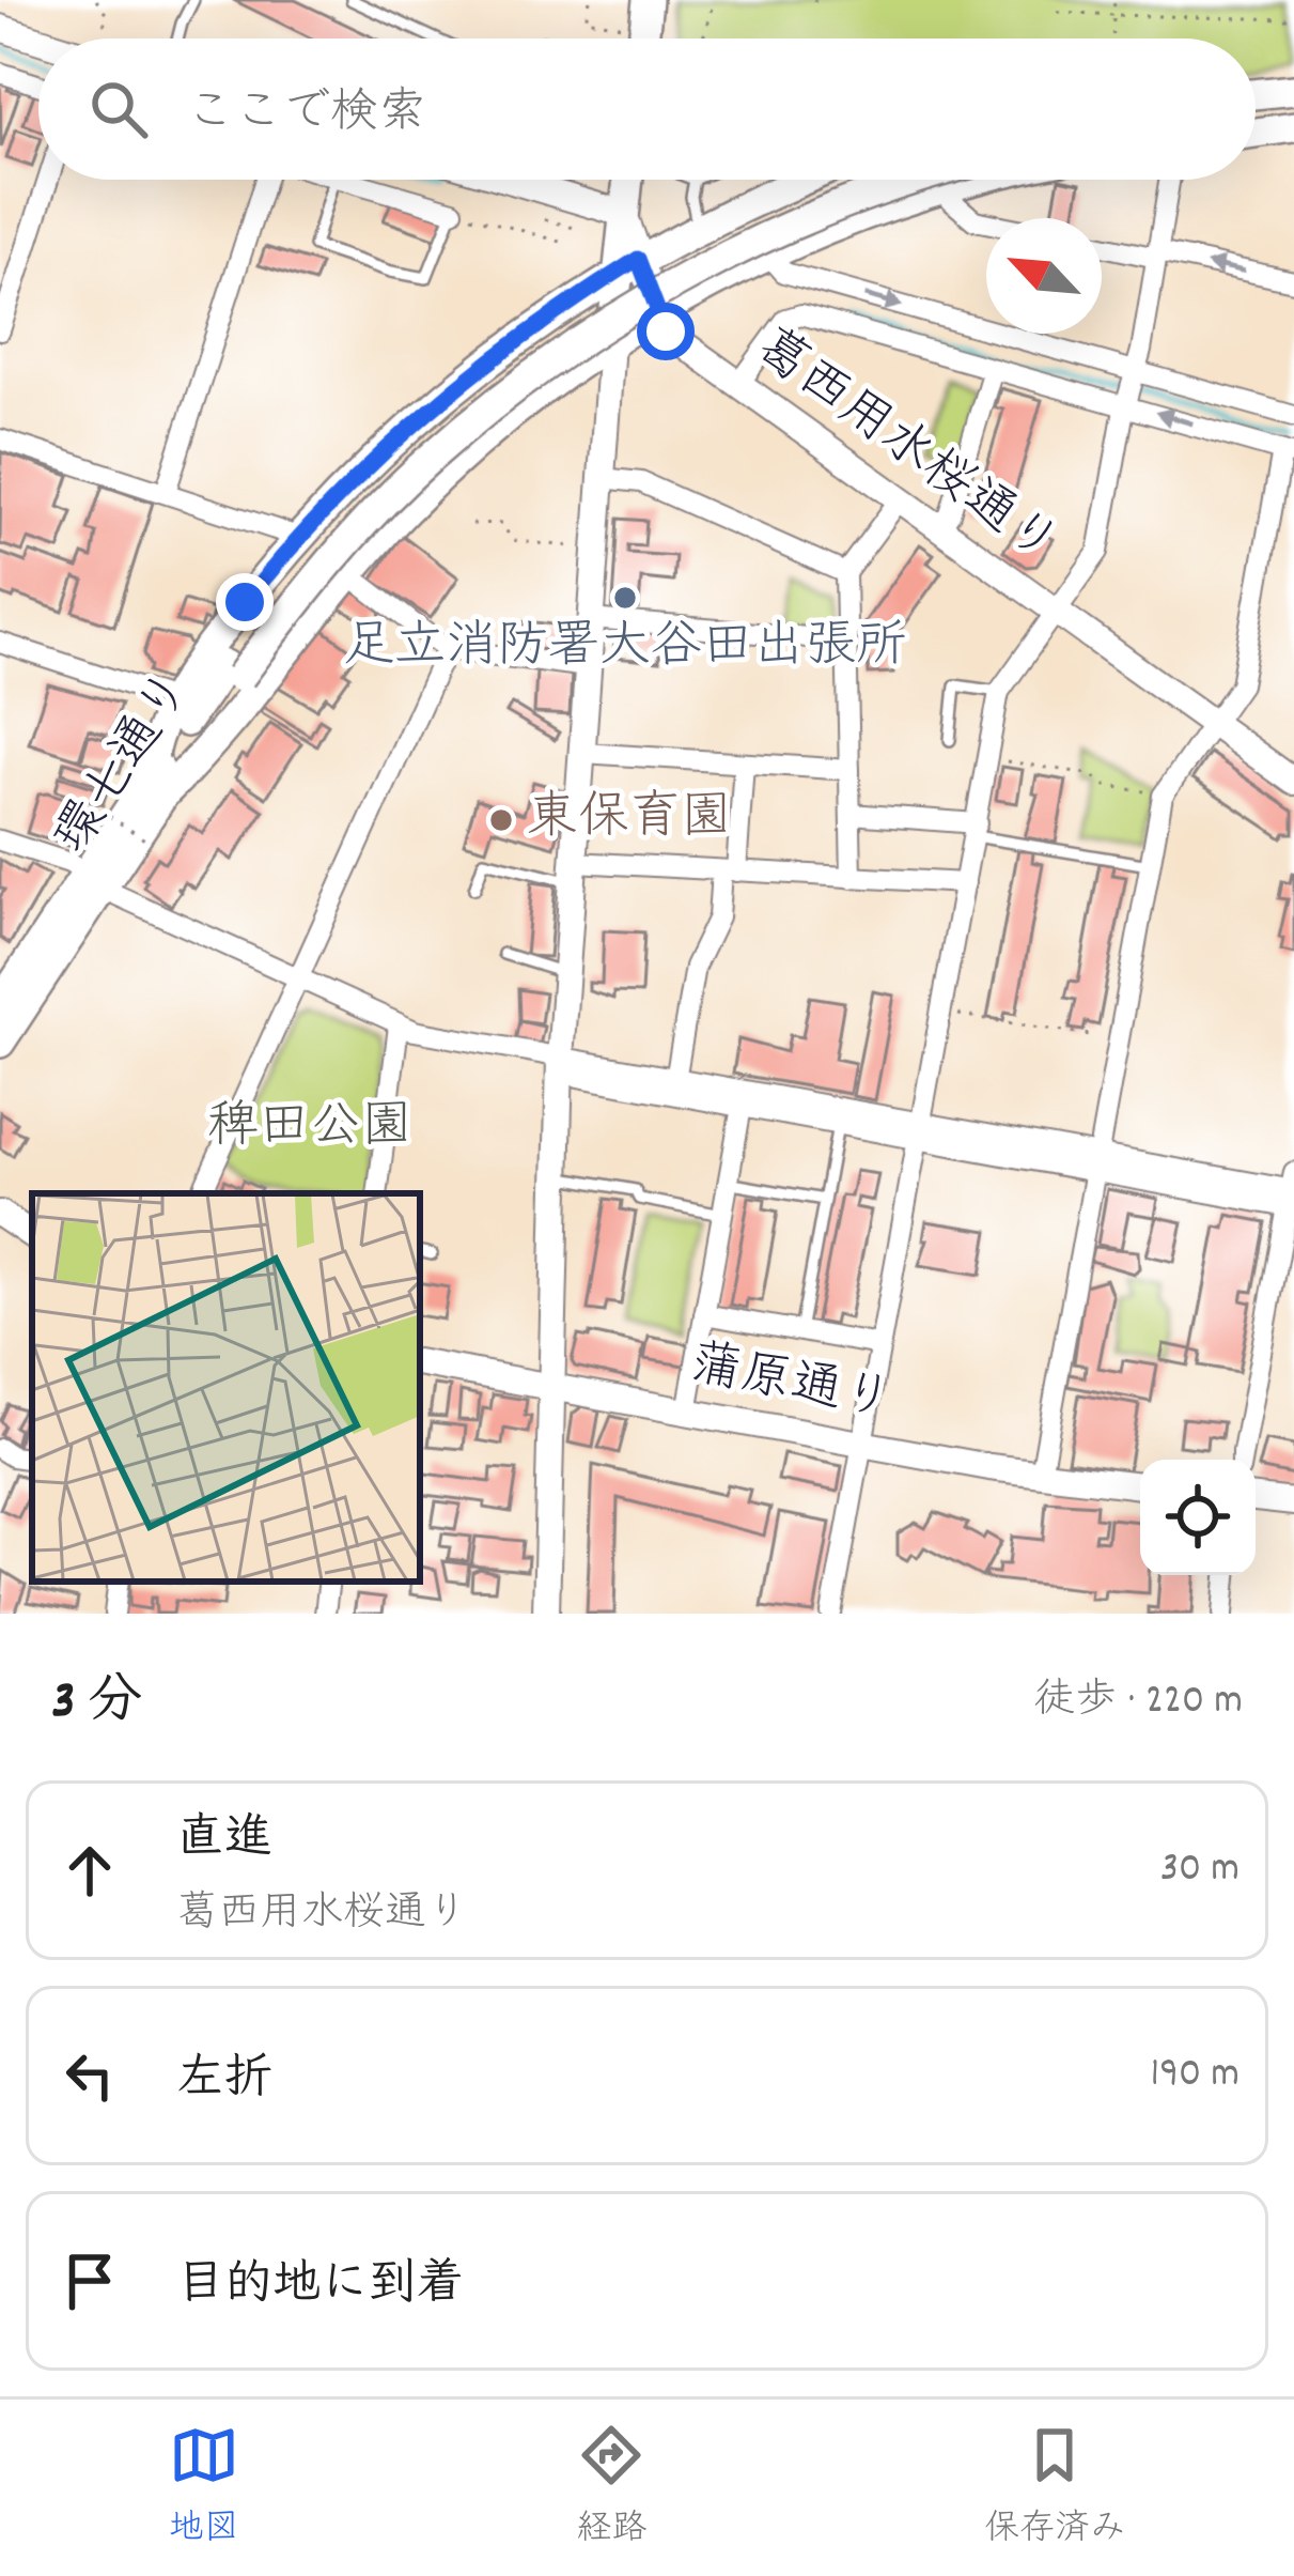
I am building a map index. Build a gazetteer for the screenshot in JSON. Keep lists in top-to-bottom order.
{
  "streets": {
    "main road": ["環七通り"],
    "street": ["葛西用水桜通り", "蒲原通り"]
  },
  "parks": ["稗田公園"],
  "places": ["足立消防署大谷田出張所", "東保育園"],
  "north": "top left",
  "page": {
    "search": "ここで検索",
    "heading": ["3 分", "徒歩 · 220 m"],
    "list": [
      ["直進", "葛西用水桜通り", "30 m"],
      ["左折", "190 m"],
      "目的地に到着"
    ],
    "nav": ["地図", "経路", "保存済み"]
  }
}
